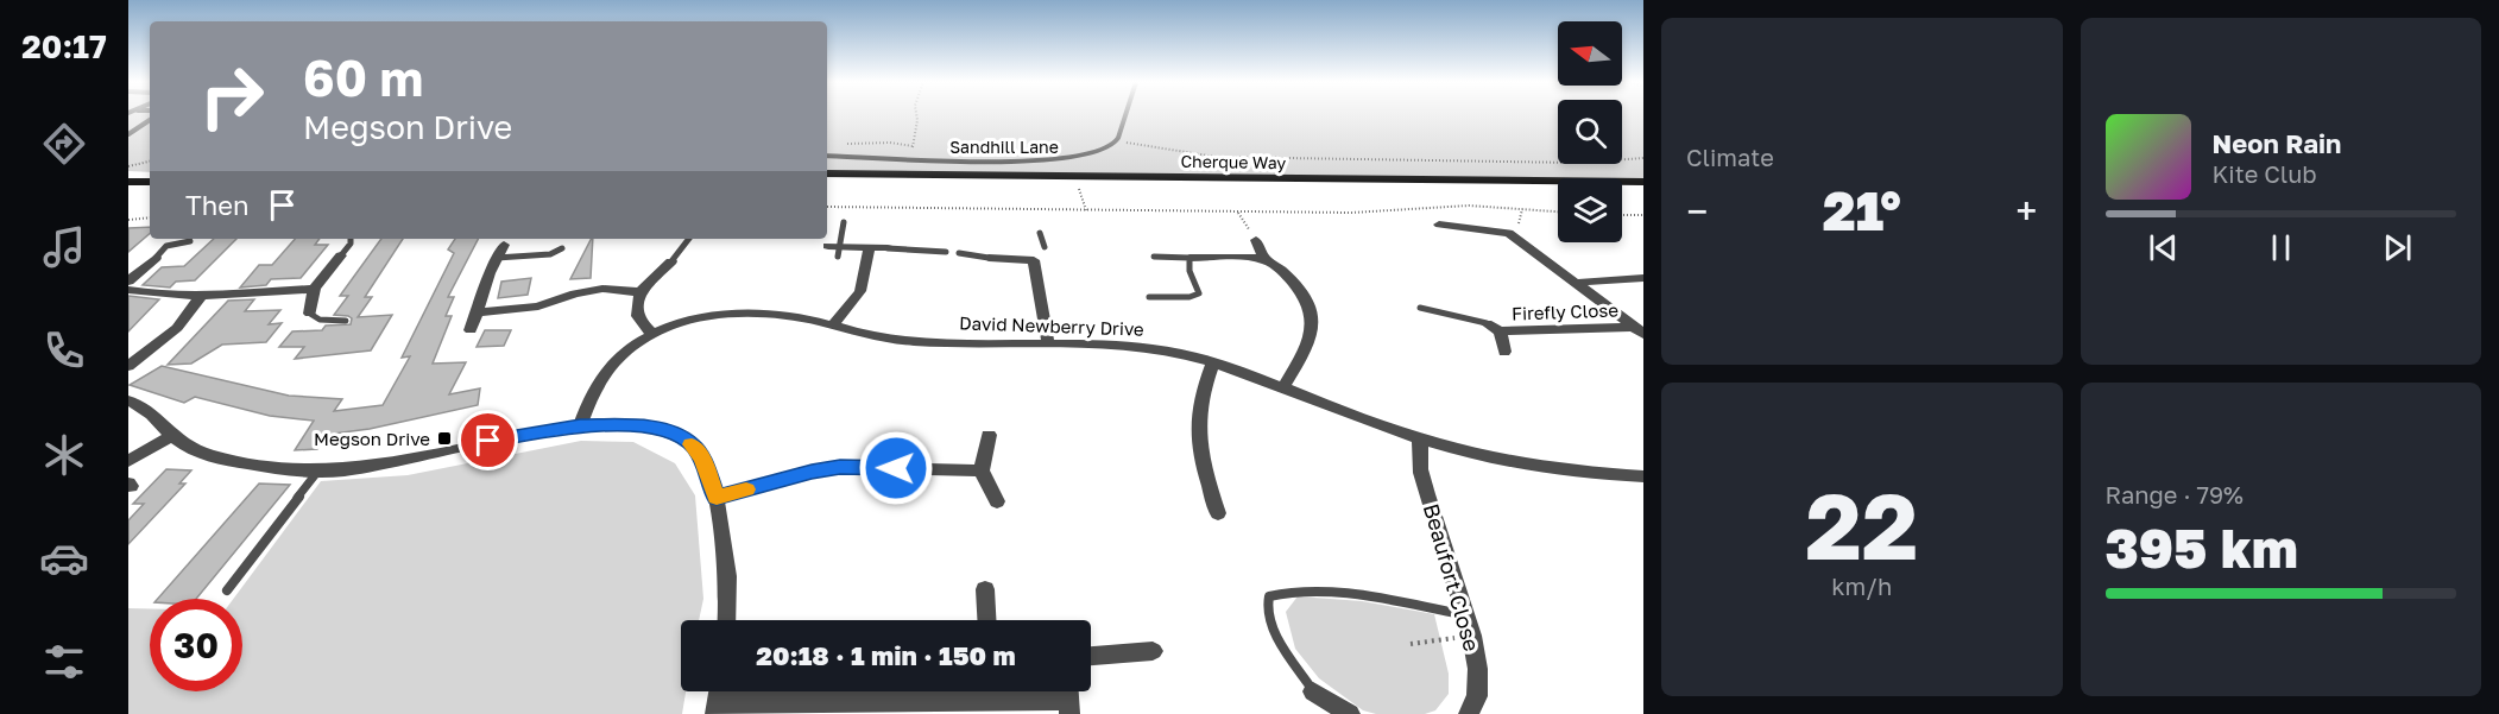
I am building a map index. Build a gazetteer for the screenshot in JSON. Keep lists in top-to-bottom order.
{
  "streets": {
    "street": [
      "Cherque Way",
      "Firefly Close",
      "David Newberry Drive",
      "Beaufort Close"
    ],
    "lane": ["Sandhill Lane"]
  },
  "crossings": [
    ["David Newberry Drive", "Beaufort Close"]
  ],
  "places": {
    "transit": ["Megson Drive"]
  },
  "north": "left",
  "page": {
    "tabs": "20:17",
    "tile": [
      "Climate",
      ["22", "km/h"],
      ["Range · 79%", "395 km"]
    ],
    "turn": ["60 m", "Megson Drive"],
    "song": ["Neon Rain", "Kite Club"],
    "then": "Then",
    "heat": ["−", "21°", "+"],
    "limit": "30",
    "trip": "20:18 · 1 min · 150 m"
  }
}
